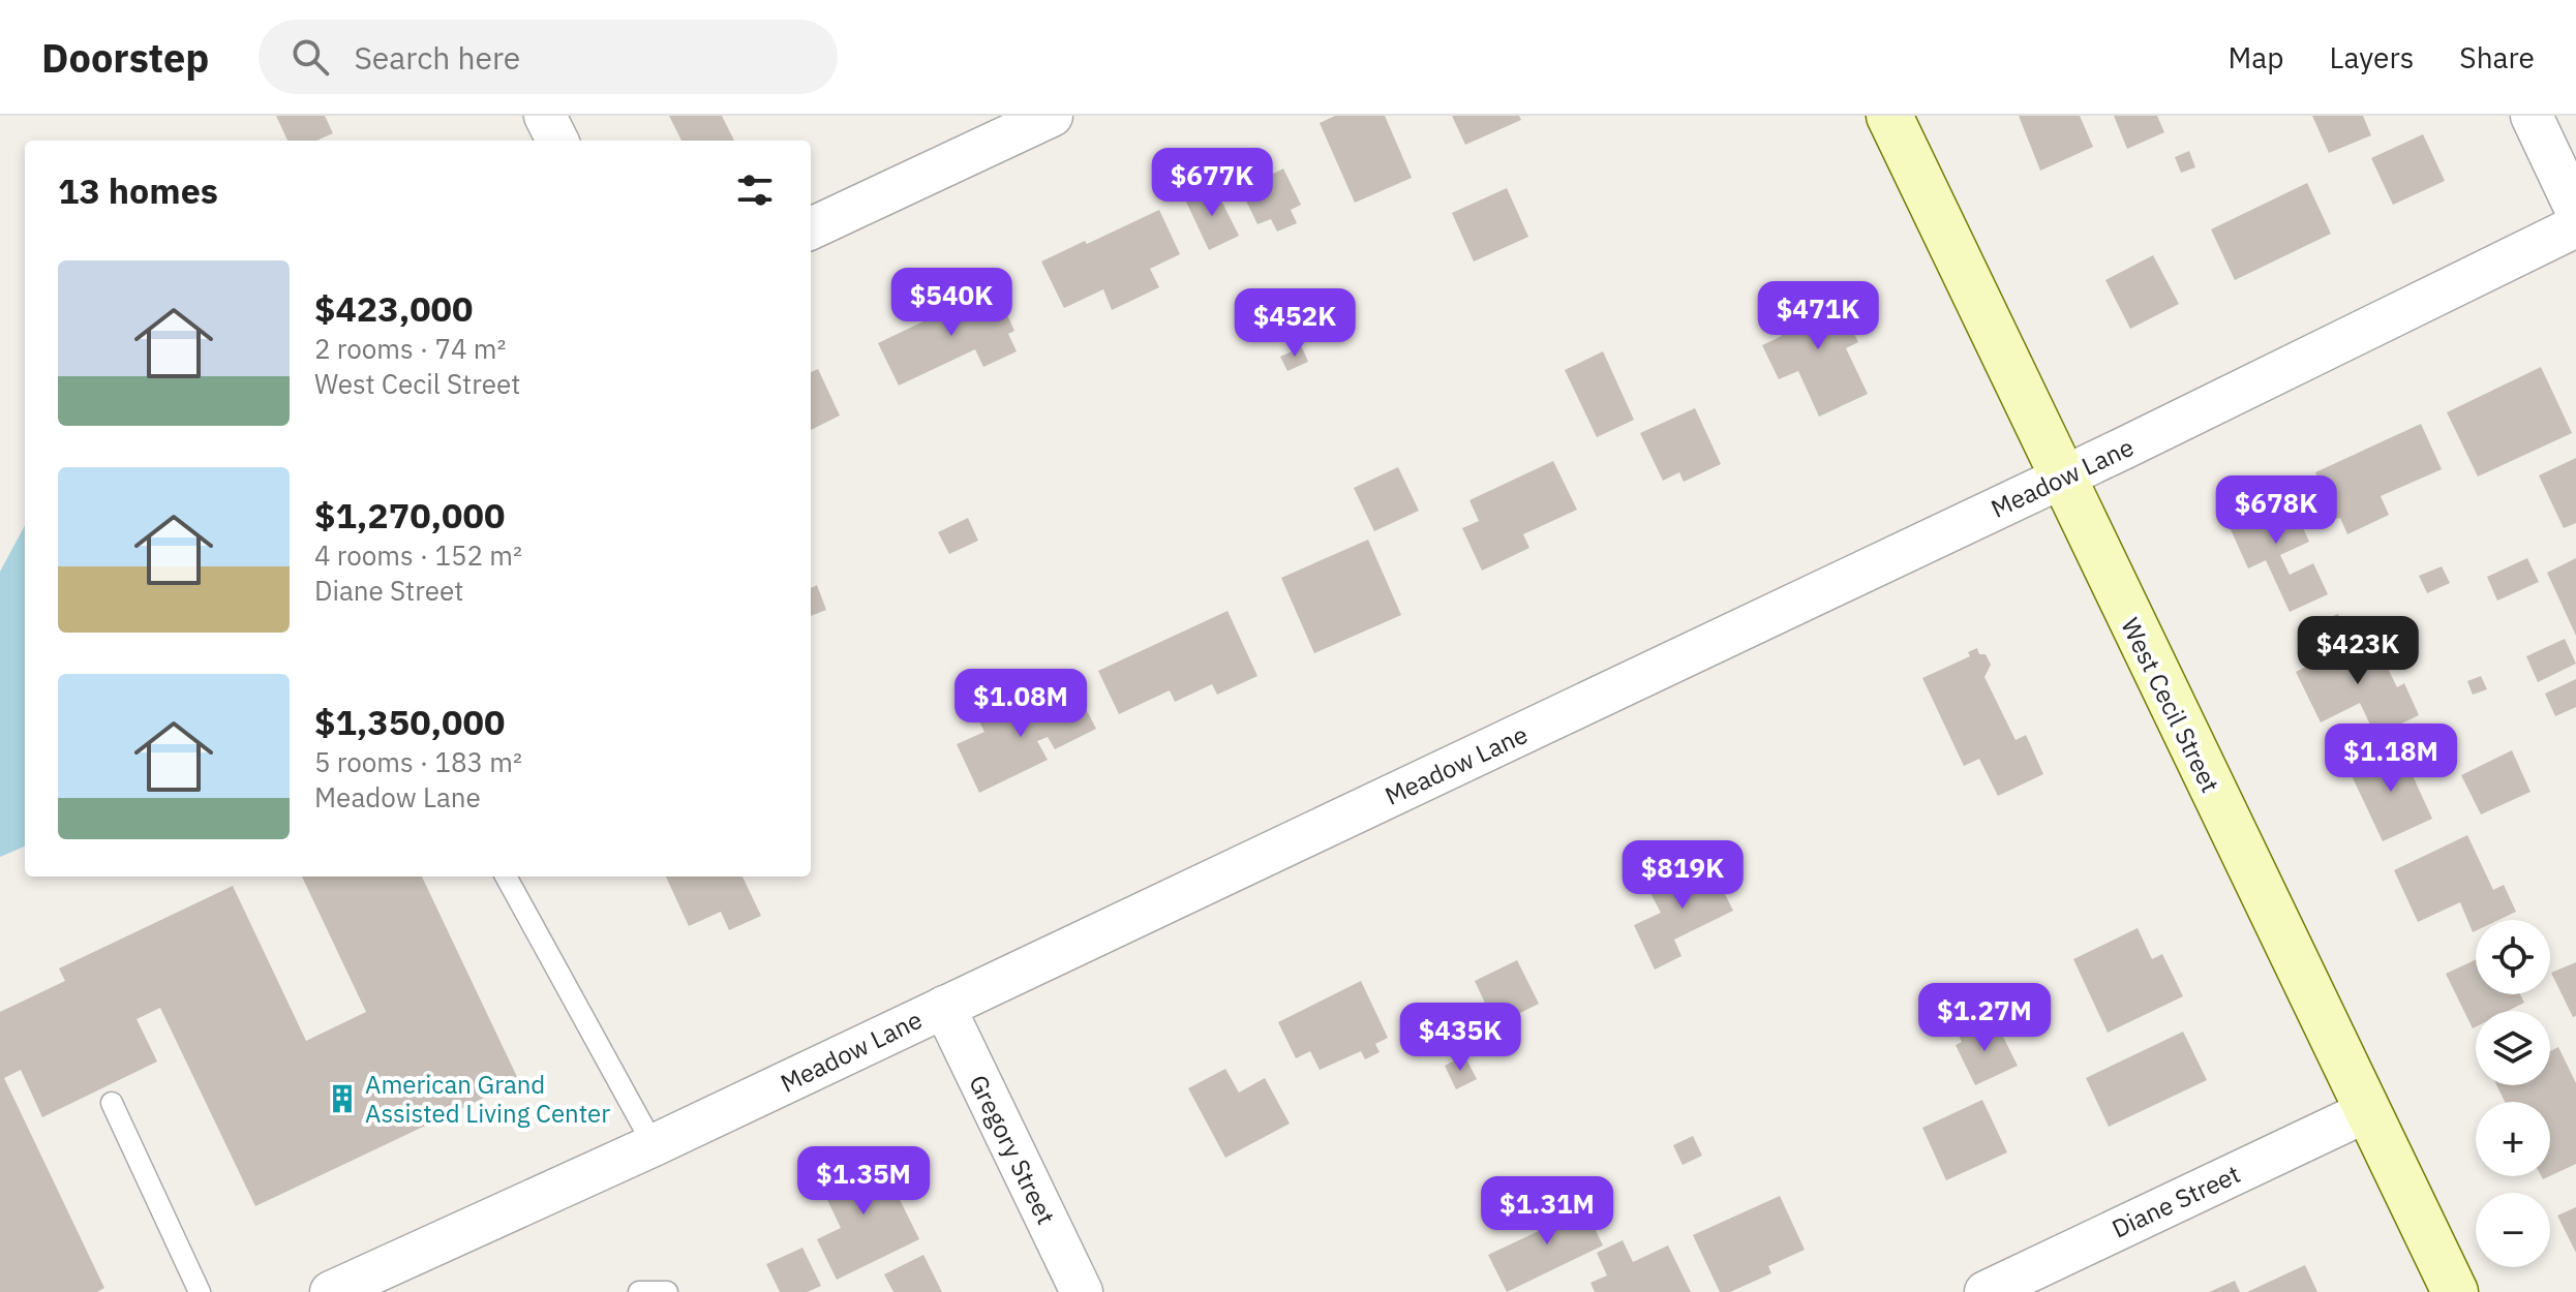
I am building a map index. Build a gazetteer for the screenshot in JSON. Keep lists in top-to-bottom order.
{
  "streets": {
    "main road": ["West Cecil Street"],
    "street": ["Meadow Lane", "Gregory Street", "Diane Street"]
  },
  "crossings": [
    ["Meadow Lane", "West Cecil Street"],
    ["Meadow Lane", "Gregory Street"],
    ["West Cecil Street", "Diane Street"]
  ],
  "places": {
    "building": ["American Grand Assisted Living Center"]
  },
  "page": {
    "header": "Doorstep",
    "search": "Search here",
    "nav": ["Map", "Layers", "Share"],
    "heading": "13 homes",
    "price": [
      "$677K",
      "$540K",
      "$471K",
      "$452K",
      "$678K",
      "$423K",
      "$1.08M",
      "$1.18M",
      "$819K",
      "$1.27M",
      "$435K",
      "$1.35M",
      "$1.31M"
    ],
    "list": [
      {
        "name": "$423,000",
        "note": "2 rooms · 74 m² · West Cecil Street"
      },
      {
        "name": "$1,270,000",
        "note": "4 rooms · 152 m² · Diane Street"
      },
      {
        "name": "$1,350,000",
        "note": "5 rooms · 183 m² · Meadow Lane"
      }
    ],
    "map_buttons": ["+", "−"]
  }
}
